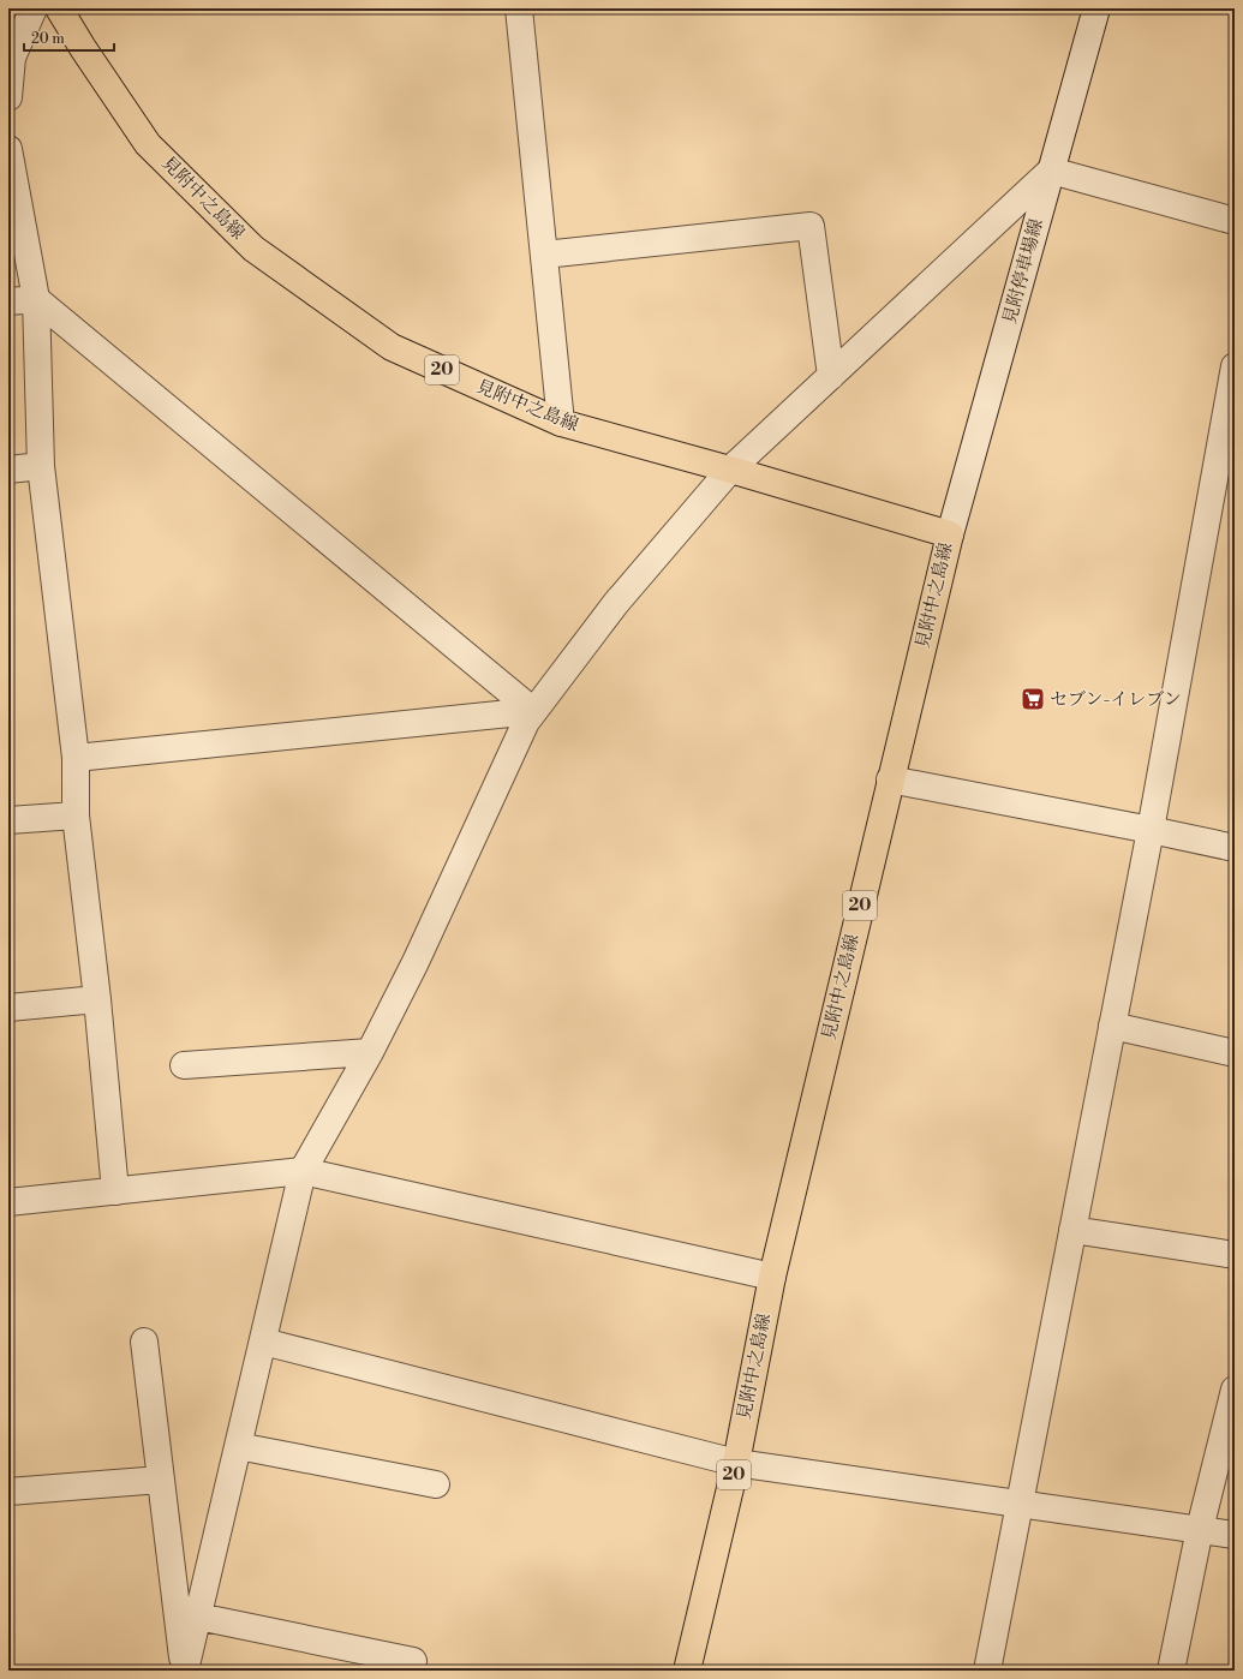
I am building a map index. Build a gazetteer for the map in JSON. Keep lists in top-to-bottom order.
{
  "streets": {
    "main road": ["見附中之島線", "20"],
    "street": ["見附停車場線"]
  },
  "crossings": [
    ["見附中之島線", "見附停車場線"]
  ],
  "places": {
    "supermarket": ["セブン-イレブン"]
  },
  "scale_bar": "20 m"
}
